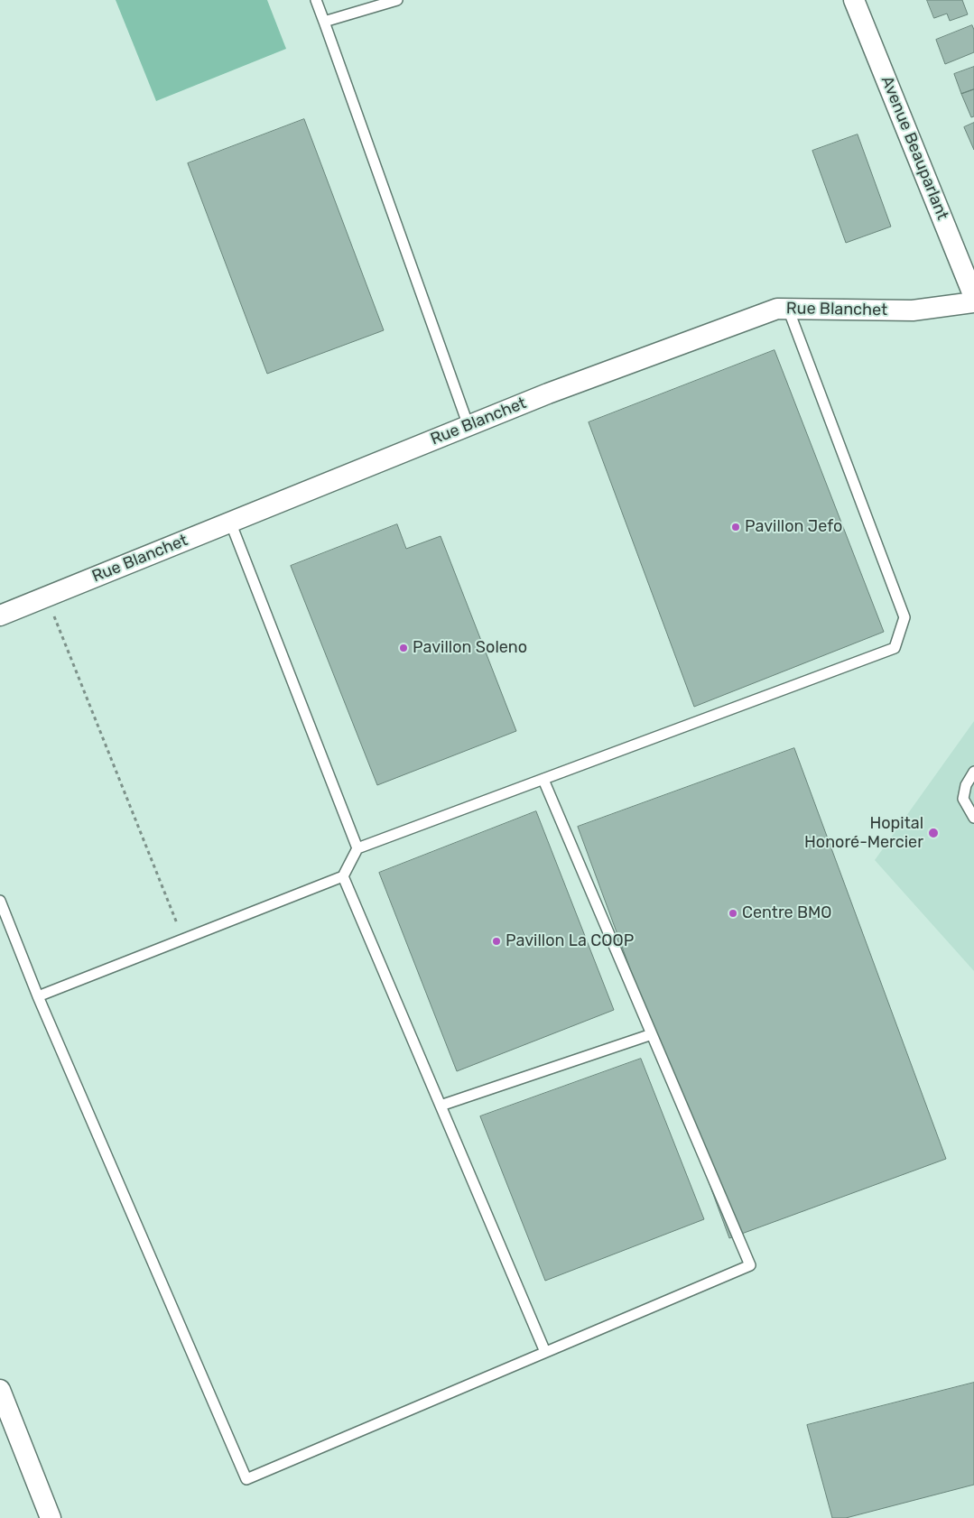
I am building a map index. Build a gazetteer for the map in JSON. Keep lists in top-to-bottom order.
{
  "streets": {
    "street": ["Avenue Beauparlant", "Rue Blanchet"]
  },
  "places": [
    "Pavillon Jefo",
    "Pavillon Soleno",
    "Hopital Honoré-Mercier",
    "Centre BMO",
    "Pavillon La COOP"
  ]
}
